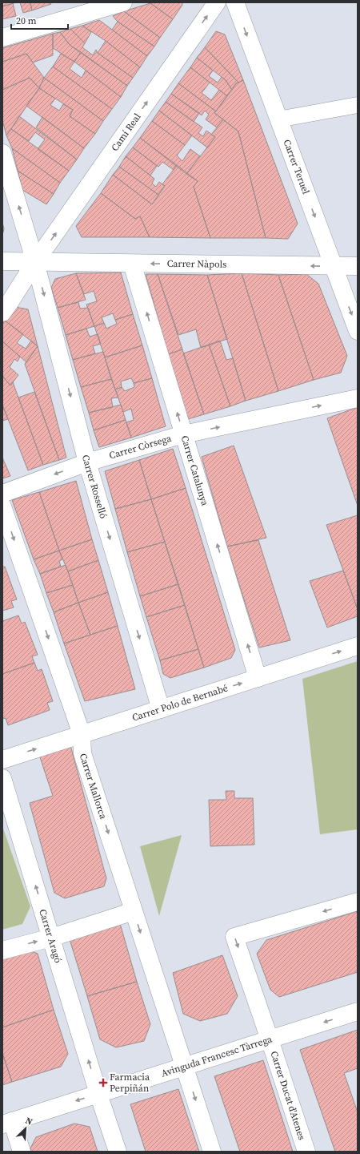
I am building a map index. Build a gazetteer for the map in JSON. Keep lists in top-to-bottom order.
{
  "streets": {
    "street": [
      "Camí Real",
      "Carrer Teruel",
      "Carrer Nàpols",
      "Carrer Còrsega",
      "Carrer Catalunya",
      "Carrer Rosselló",
      "Carrer Polo de Bernabé",
      "Carrer Mallorca",
      "Carrer Aragó",
      "Avinguda Francesc Tàrrega",
      "Carrer Ducat d'Atenes"
    ]
  },
  "crossings": [
    ["Camí Real", "Carrer Nàpols"],
    ["Camí Real", "Carrer Rosselló"],
    ["Carrer Teruel", "Carrer Nàpols"],
    ["Carrer Nàpols", "Carrer Catalunya"],
    ["Carrer Nàpols", "Carrer Rosselló"],
    ["Carrer Còrsega", "Carrer Catalunya"],
    ["Carrer Còrsega", "Carrer Rosselló"],
    ["Carrer Catalunya", "Carrer Polo de Bernabé"],
    ["Carrer Rosselló", "Carrer Polo de Bernabé"],
    ["Carrer Polo de Bernabé", "Carrer Mallorca"],
    ["Carrer Mallorca", "Avinguda Francesc Tàrrega"],
    ["Carrer Aragó", "Avinguda Francesc Tàrrega"],
    ["Avinguda Francesc Tàrrega", "Carrer Ducat d'Atenes"]
  ],
  "one_way": [
    "Camí Real",
    "Carrer Teruel",
    "Carrer Nàpols",
    "Carrer Catalunya",
    "Carrer Polo de Bernabé",
    "Carrer Mallorca",
    "Carrer Aragó",
    "Avinguda Francesc Tàrrega"
  ],
  "places": {
    "health": ["Farmacia Perpiñán"]
  },
  "scale_bar": "20 m",
  "north": "top right"
}
